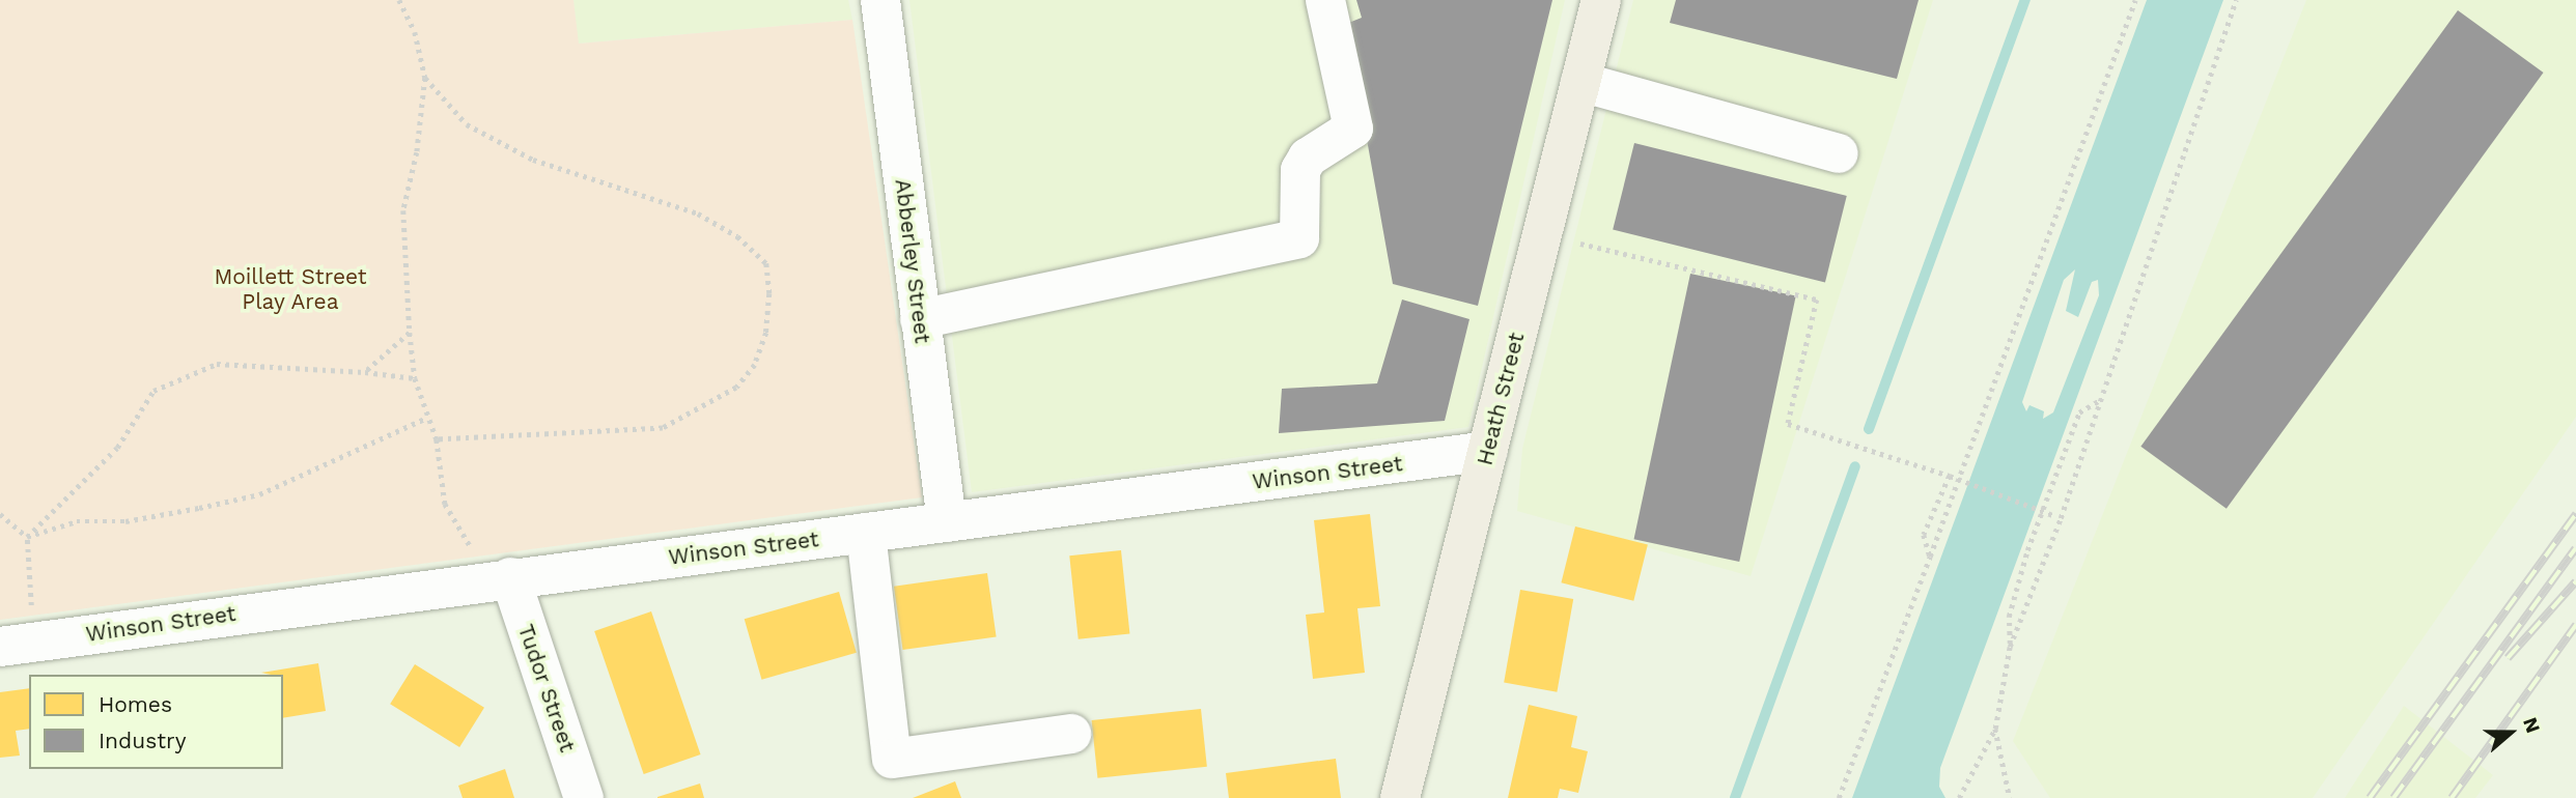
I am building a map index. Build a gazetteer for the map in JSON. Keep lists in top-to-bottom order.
{
  "streets": {
    "main road": ["Heath Street"],
    "street": ["Abberley Street", "Winson Street", "Tudor Street"]
  },
  "crossings": [
    ["Abberley Street", "Winson Street"],
    ["Heath Street", "Winson Street"],
    ["Winson Street", "Tudor Street"]
  ],
  "parks": ["Moillett Street Play Area"],
  "legend": ["Homes", "Industry"],
  "north": "right"
}
